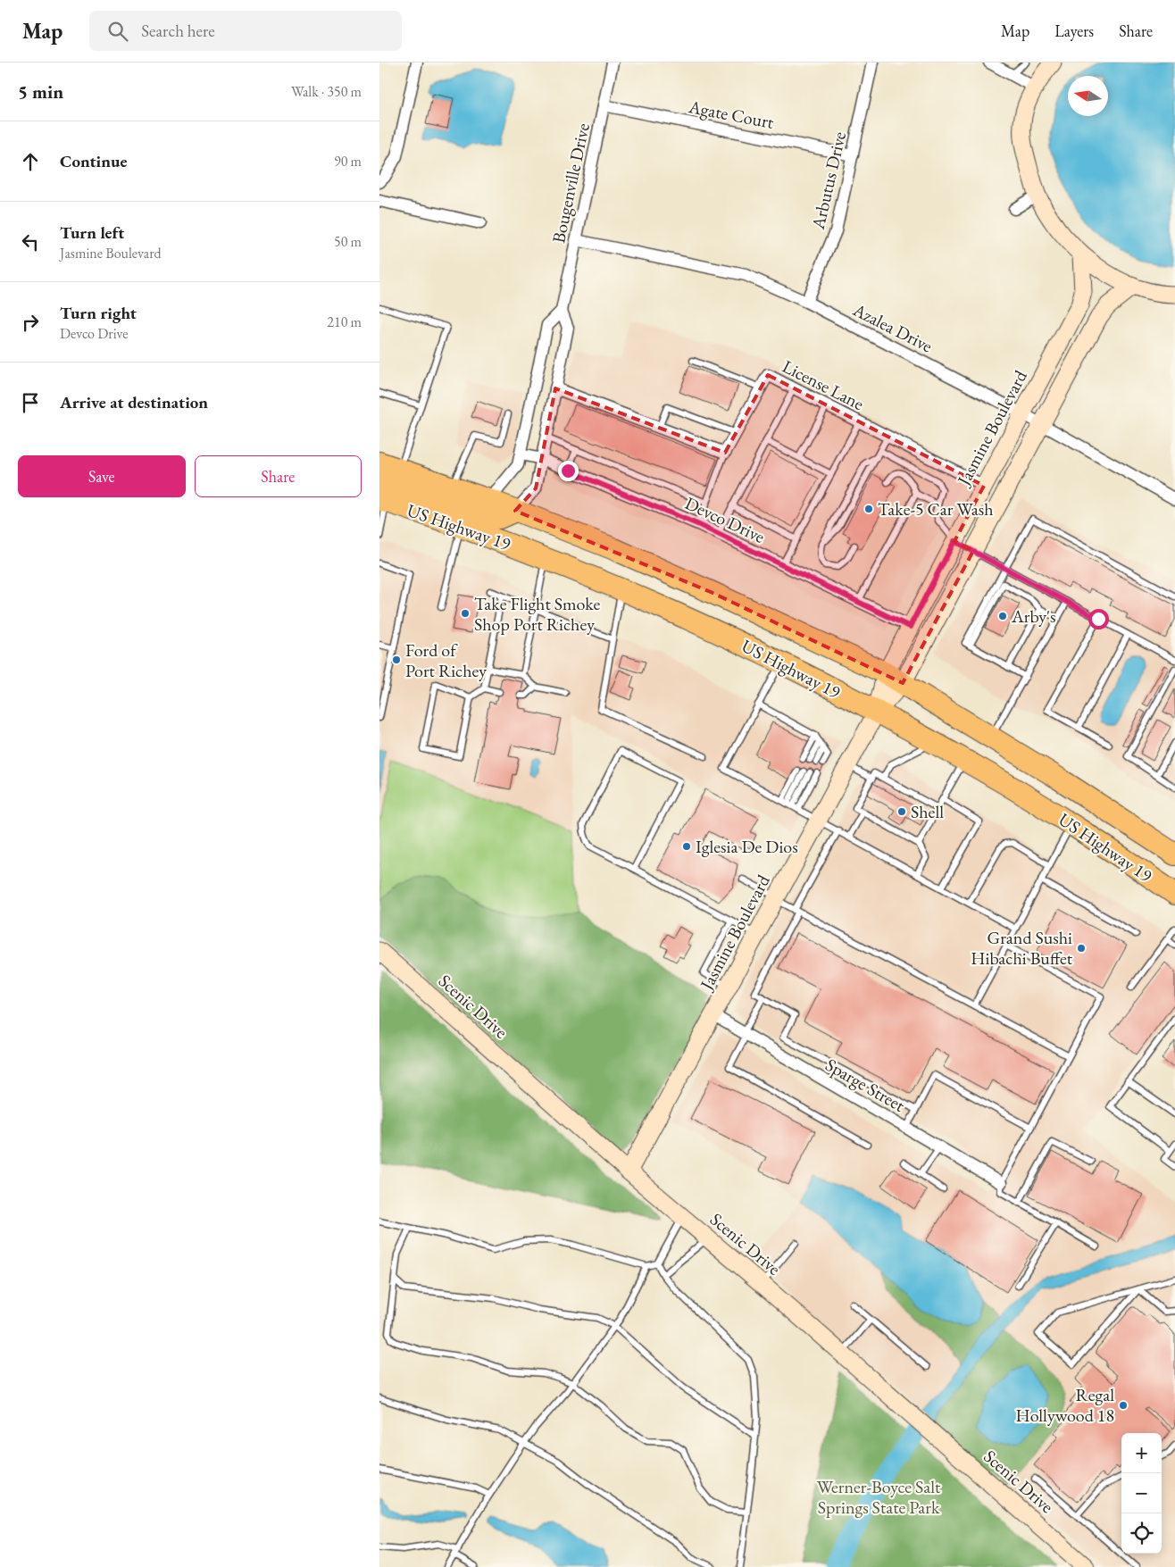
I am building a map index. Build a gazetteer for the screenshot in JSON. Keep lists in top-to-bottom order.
{
  "streets": {
    "highway": ["US Highway 19"],
    "street": [
      "Agate Court",
      "Arbutus Drive",
      "Bougenville Drive",
      "Azalea Drive",
      "License Lane",
      "Jasmine Boulevard",
      "Devco Drive",
      "Scenic Drive",
      "Sparge Street"
    ]
  },
  "crossings": [
    ["Agate Court", "Arbutus Drive"],
    ["Agate Court", "Bougenville Drive"],
    ["Arbutus Drive", "Azalea Drive"],
    ["Bougenville Drive", "Azalea Drive"],
    ["Bougenville Drive", "Devco Drive"],
    ["Bougenville Drive", "US Highway 19"],
    ["Azalea Drive", "Jasmine Boulevard"],
    ["License Lane", "Jasmine Boulevard"],
    ["Jasmine Boulevard", "Devco Drive"],
    ["Jasmine Boulevard", "US Highway 19"],
    ["Jasmine Boulevard", "Scenic Drive"],
    ["Jasmine Boulevard", "Sparge Street"]
  ],
  "parks": ["Werner-Boyce Salt Springs State Park"],
  "places": [
    "Take-5 Car Wash",
    "Take Flight Smoke Shop Port Richey",
    "Arby's",
    "Ford of Port Richey",
    "Shell",
    "Iglesia De Dios",
    "Grand Sushi Hibachi Buffet",
    "Regal Hollywood 18"
  ],
  "north": "left",
  "page": {
    "header": "Map",
    "search": "Search here",
    "nav": ["Map", "Layers", "Share"],
    "heading": ["5 min", "Walk · 350 m"],
    "list": [
      ["Continue", "90 m"],
      ["Turn left", "Jasmine Boulevard", "50 m"],
      ["Turn right", "Devco Drive", "210 m"],
      "Arrive at destination"
    ],
    "buttons": ["Save", "Share"],
    "map_buttons": ["+", "−"]
  }
}
